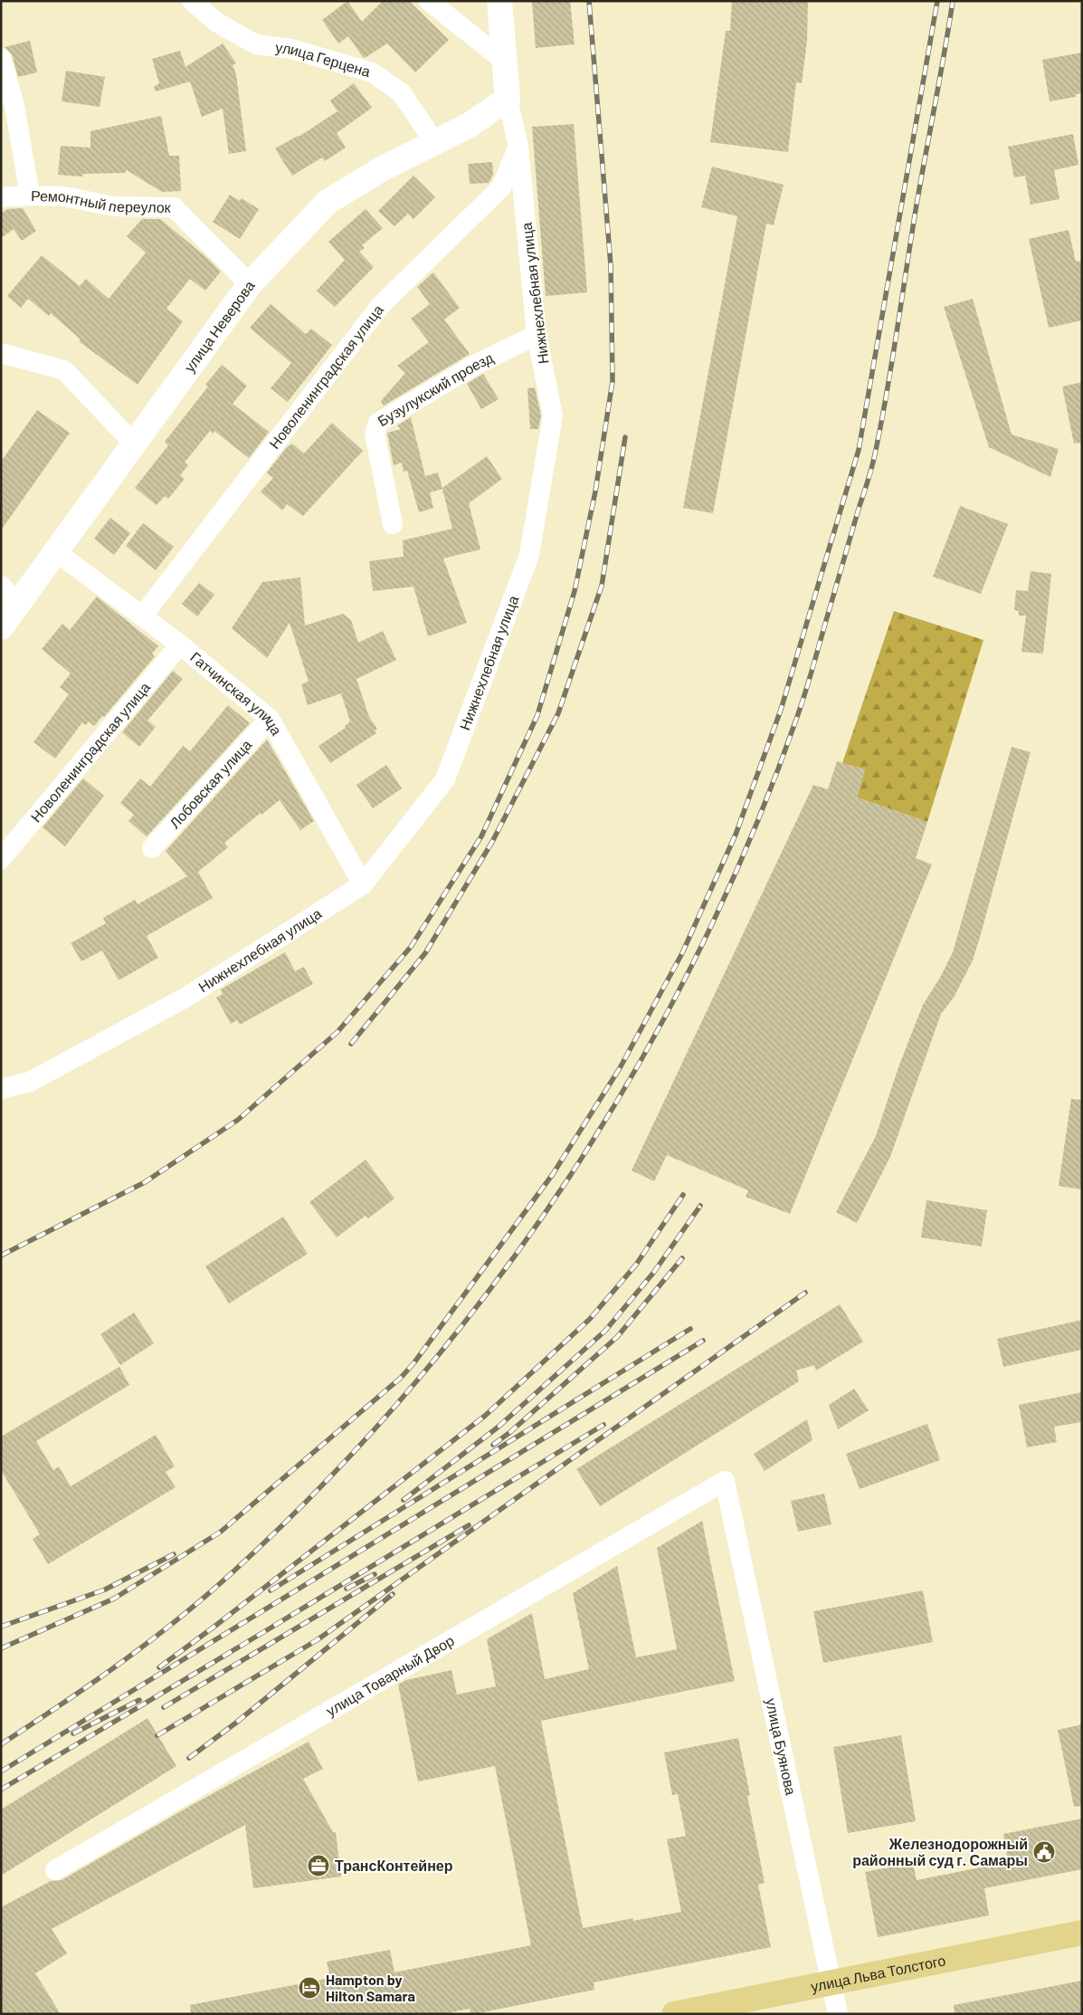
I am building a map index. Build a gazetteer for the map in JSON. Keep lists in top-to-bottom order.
{
  "streets": {
    "main road": ["улица Льва Толстого"],
    "street": [
      "улица Герцена",
      "Ремонтный переулок",
      "Нижнехлебная улица",
      "улица Неверова",
      "Новоленинградская улица",
      "Бузулукский проезд",
      "Гатчинская улица",
      "Лобовская улица",
      "улица Товарный Двор",
      "улица Буянова"
    ]
  },
  "crossings": [
    ["улица Герцена", "улица Неверова"],
    ["Ремонтный переулок", "улица Неверова"],
    ["Нижнехлебная улица", "улица Неверова"],
    ["Нижнехлебная улица", "Новоленинградская улица"],
    ["Нижнехлебная улица", "Бузулукский проезд"],
    ["Нижнехлебная улица", "Гатчинская улица"],
    ["улица Неверова", "Гатчинская улица"],
    ["Новоленинградская улица", "Гатчинская улица"],
    ["Гатчинская улица", "Лобовская улица"],
    ["улица Товарный Двор", "улица Буянова"],
    ["улица Буянова", "улица Льва Толстого"]
  ],
  "places": {
    "public building": ["Железнодорожный районный суд г. Самары"],
    "office": ["ТрансКонтейнер"],
    "hotel": ["Hampton by Hilton Samara"]
  }
}
